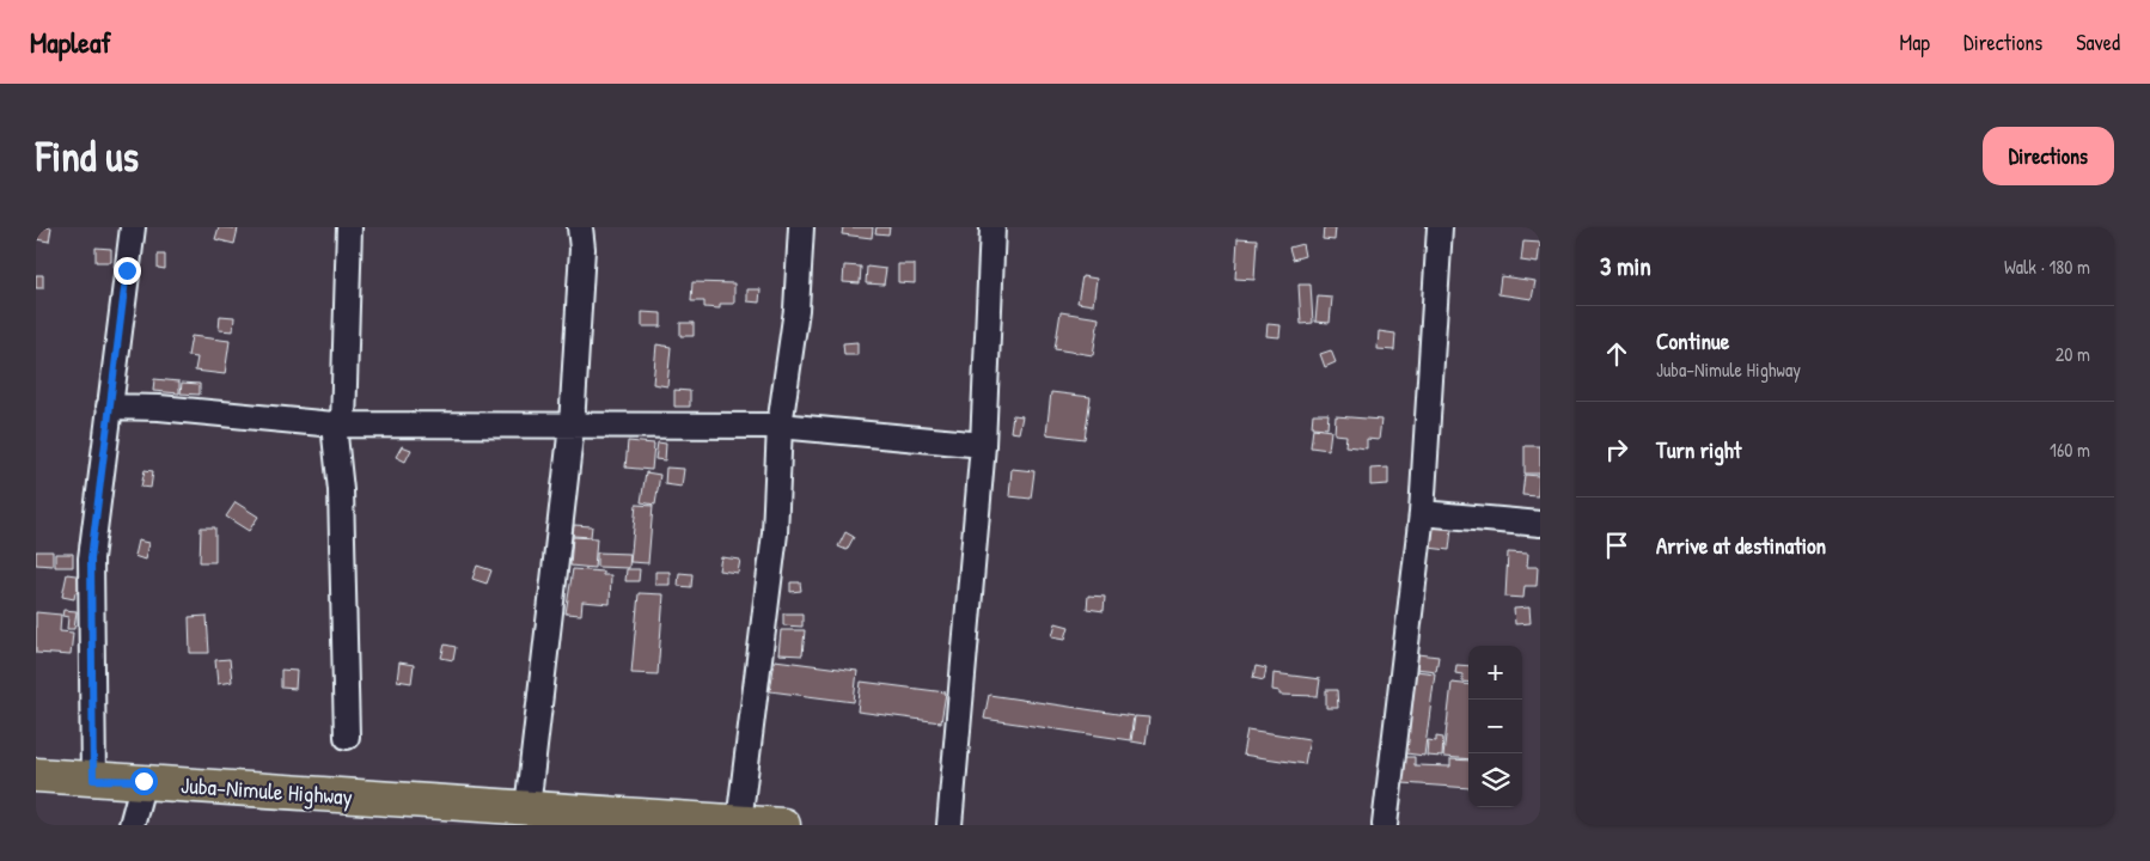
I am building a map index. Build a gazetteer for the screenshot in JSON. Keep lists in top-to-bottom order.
{
  "streets": {
    "main road": ["Juba–Nimule Highway"]
  },
  "page": {
    "header": "Mapleaf",
    "nav": ["Map", "Directions", "Saved"],
    "buttons": "Directions",
    "title": "Find us",
    "heading": ["3 min", "Walk · 180 m"],
    "list": [
      ["Continue", "Juba–Nimule Highway", "20 m"],
      ["Turn right", "160 m"],
      "Arrive at destination"
    ],
    "map_buttons": ["+", "−"]
  }
}
